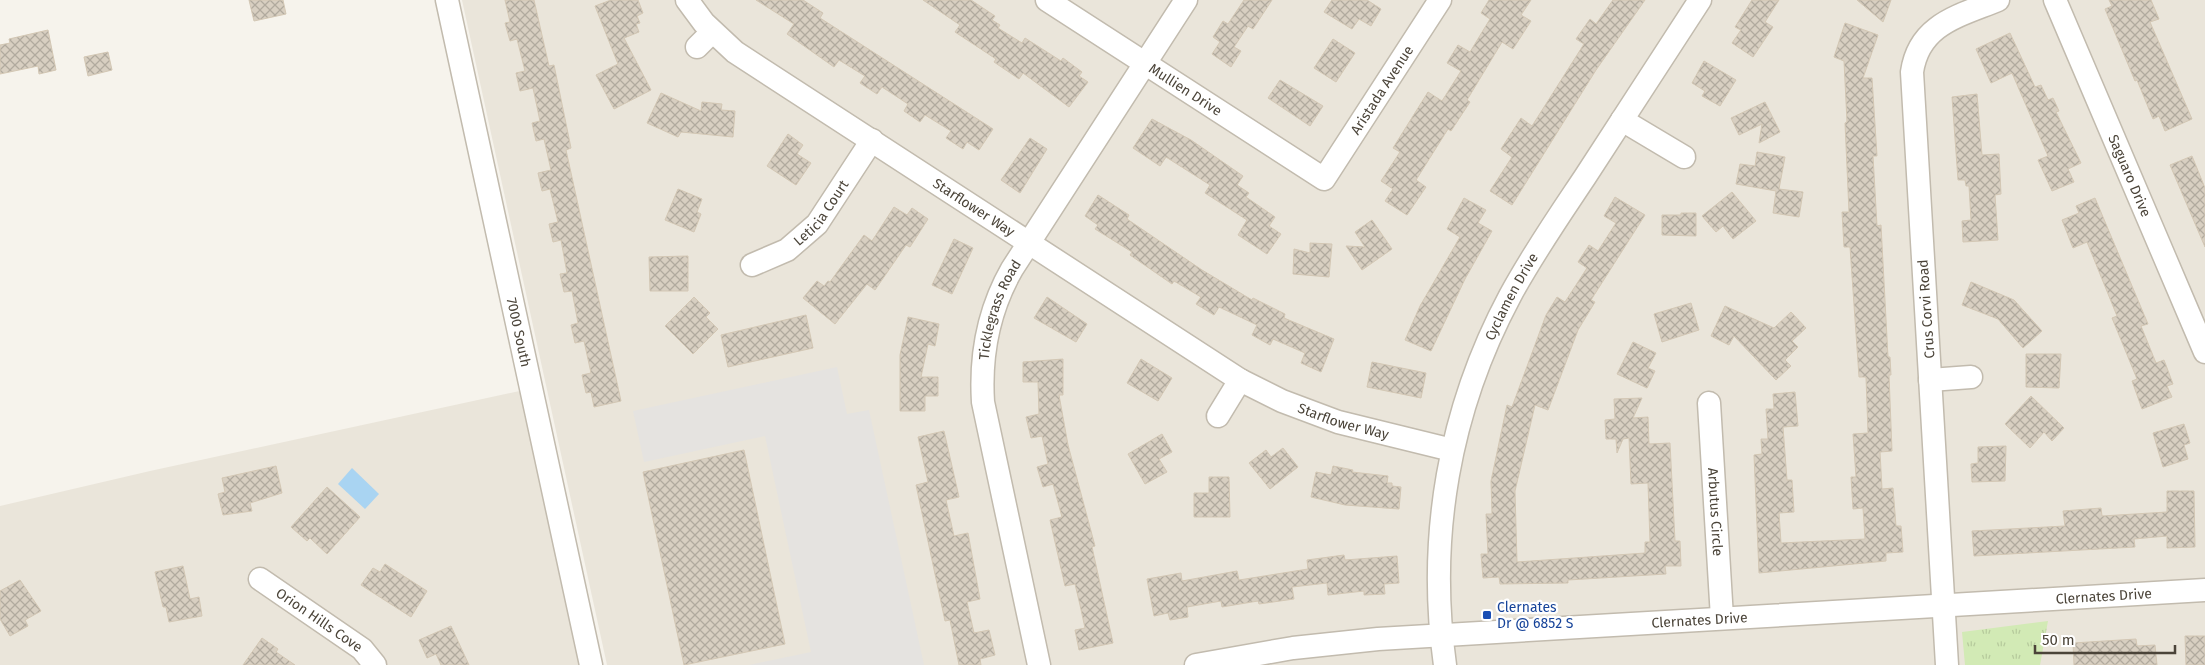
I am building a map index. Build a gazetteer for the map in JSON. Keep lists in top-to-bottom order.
{
  "streets": {
    "street": [
      "Mullien Drive",
      "Aristada Avenue",
      "Saguaro Drive",
      "Starflower Way",
      "Leticia Court",
      "Cyclamen Drive",
      "Crus Corvi Road",
      "Ticklegrass Road",
      "7000 South",
      "Arbutus Circle",
      "Clernates Drive",
      "Orion Hills Cove"
    ]
  },
  "crossings": [
    ["Mullien Drive", "Aristada Avenue"],
    ["Mullien Drive", "Ticklegrass Road"],
    ["Starflower Way", "Leticia Court"],
    ["Starflower Way", "Cyclamen Drive"],
    ["Starflower Way", "Ticklegrass Road"],
    ["Cyclamen Drive", "Clernates Drive"],
    ["Crus Corvi Road", "Clernates Drive"],
    ["Arbutus Circle", "Clernates Drive"]
  ],
  "places": {
    "transit": ["Clernates Dr @ 6852 S"]
  },
  "scale_bar": "50 m"
}
